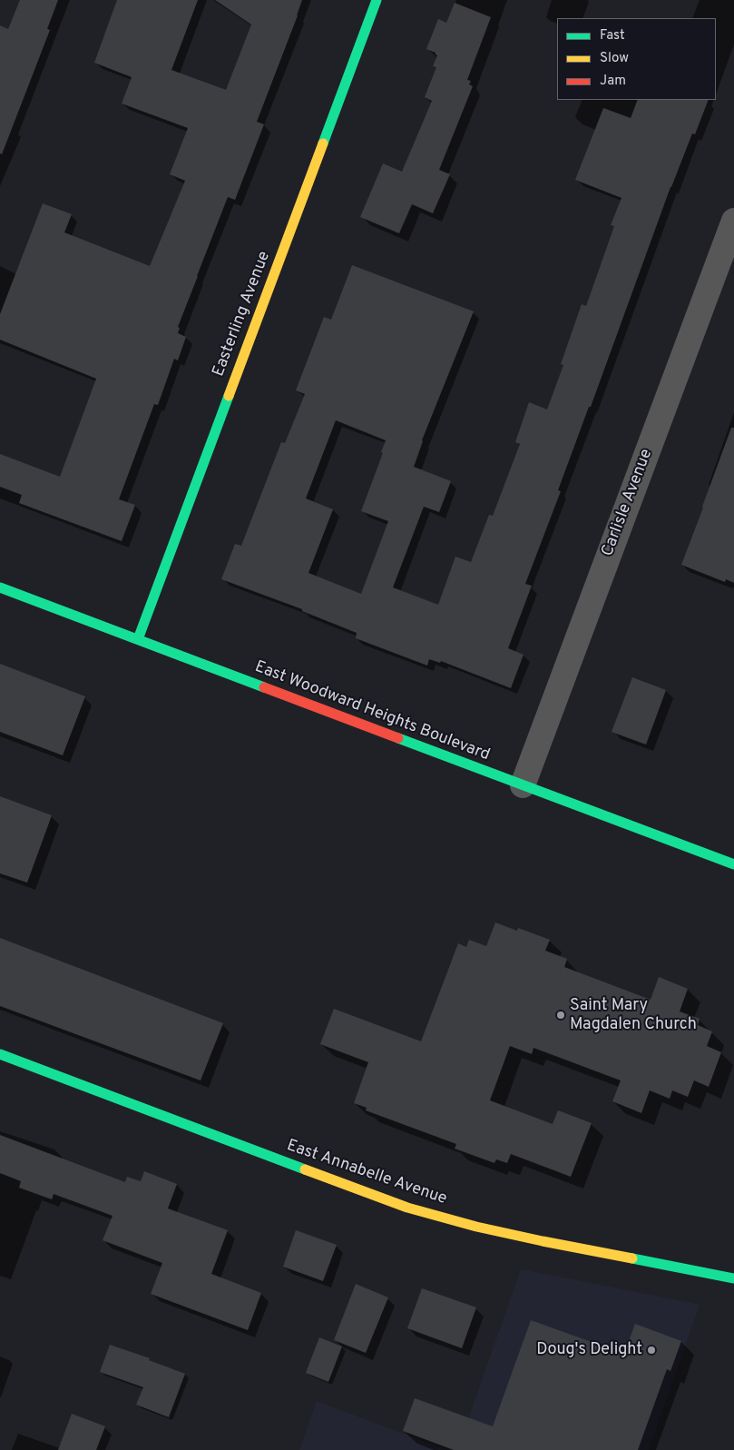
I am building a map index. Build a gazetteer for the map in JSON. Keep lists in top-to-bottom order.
{
  "streets": {
    "street": [
      "Easterling Avenue",
      "Carlisle Avenue",
      "East Woodward Heights Boulevard",
      "East Annabelle Avenue"
    ]
  },
  "crossings": [
    ["Easterling Avenue", "East Woodward Heights Boulevard"],
    ["Carlisle Avenue", "East Woodward Heights Boulevard"]
  ],
  "places": ["Saint Mary Magdalen Church", "Doug's Delight"],
  "legend": ["Fast", "Slow", "Jam"]
}
